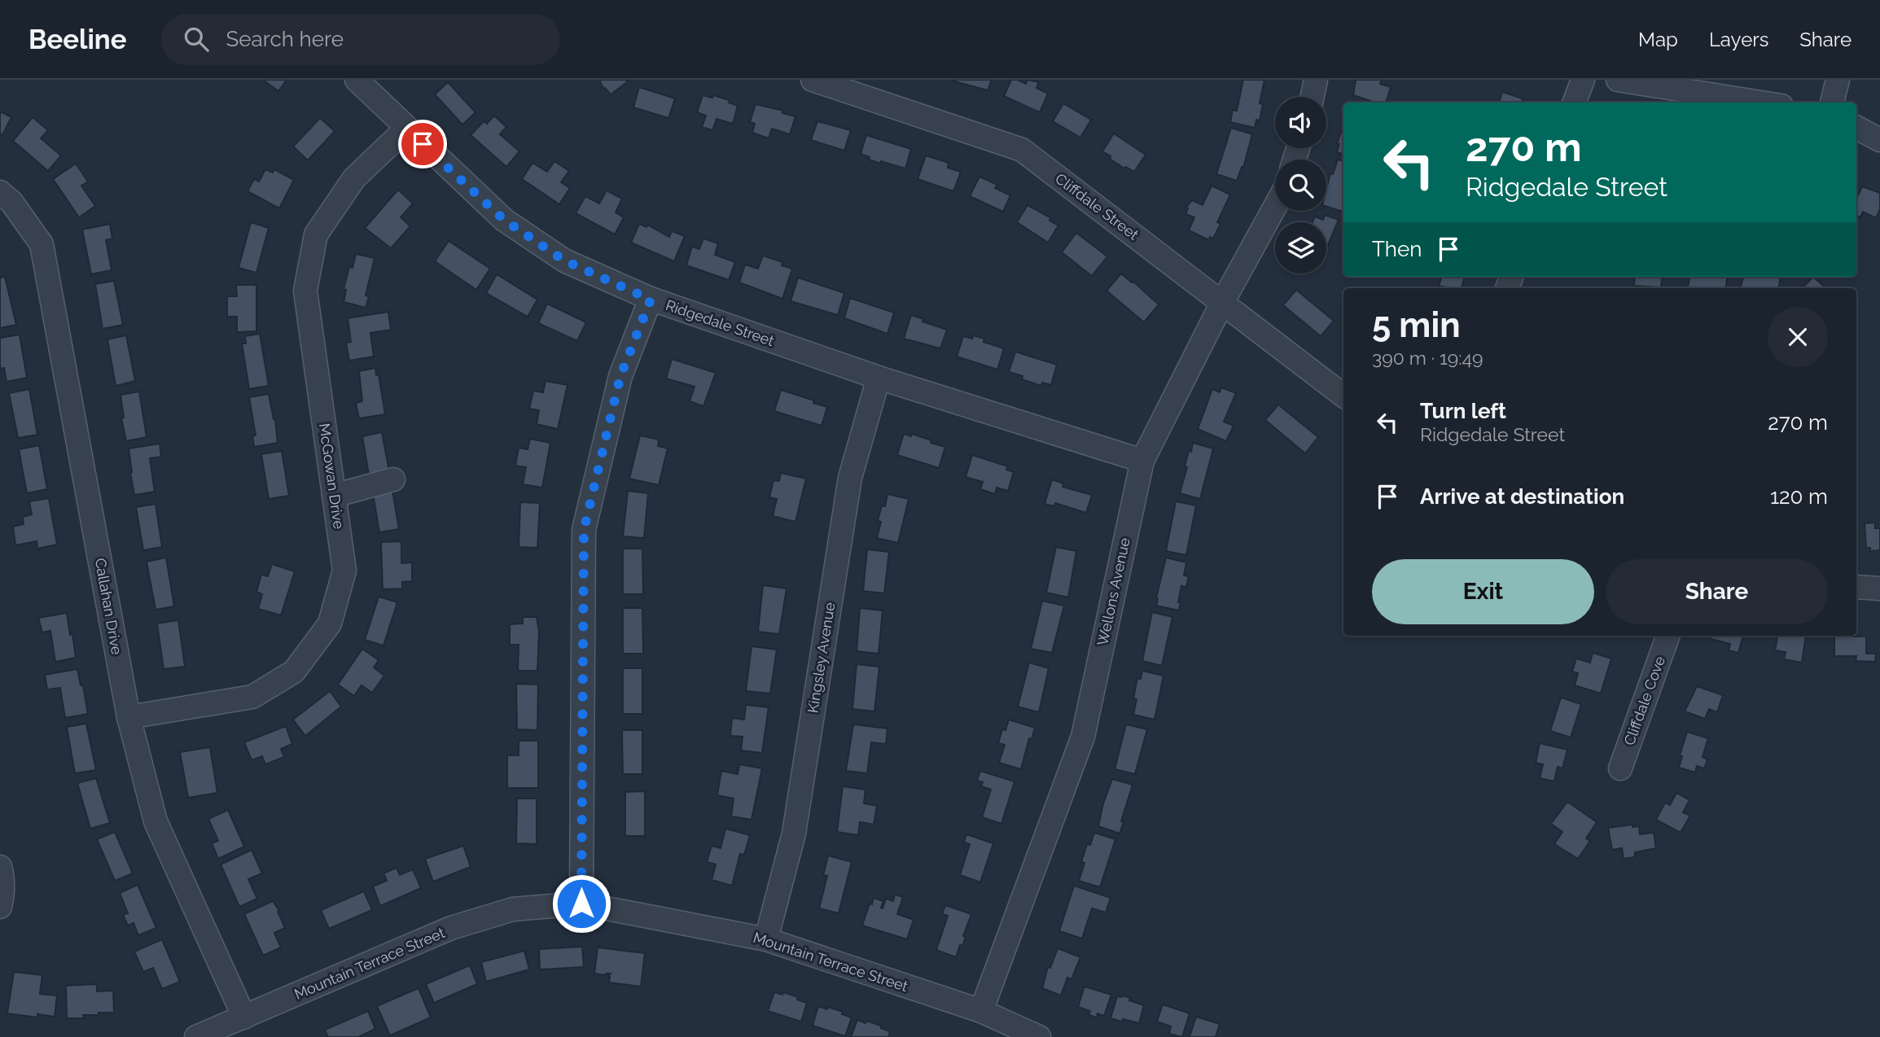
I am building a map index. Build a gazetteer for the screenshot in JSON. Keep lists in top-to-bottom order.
{
  "streets": {
    "street": [
      "Cliffdale Street",
      "Ridgedale Street",
      "McGowan Drive",
      "Wellons Avenue",
      "Callahan Drive",
      "Kingsley Avenue",
      "Cliffdale Cove",
      "Mountain Terrace Street"
    ]
  },
  "crossings": [
    ["Cliffdale Street", "Wellons Avenue"],
    ["Ridgedale Street", "McGowan Drive"],
    ["Ridgedale Street", "Wellons Avenue"],
    ["Ridgedale Street", "Kingsley Avenue"],
    ["McGowan Drive", "Callahan Drive"],
    ["Wellons Avenue", "Mountain Terrace Street"],
    ["Callahan Drive", "Mountain Terrace Street"],
    ["Kingsley Avenue", "Mountain Terrace Street"]
  ],
  "page": {
    "header": "Beeline",
    "search": "Search here",
    "nav": ["Map", "Layers", "Share"],
    "turn": ["270 m", "Ridgedale Street"],
    "then": "Then",
    "heading": ["5 min", "390 m · 19:49"],
    "list": [
      {
        "name": "Turn left",
        "note": "Ridgedale Street",
        "value": "270 m"
      },
      {
        "name": "Arrive at destination",
        "value": "120 m"
      }
    ],
    "buttons": ["Exit", "Share"]
  }
}
